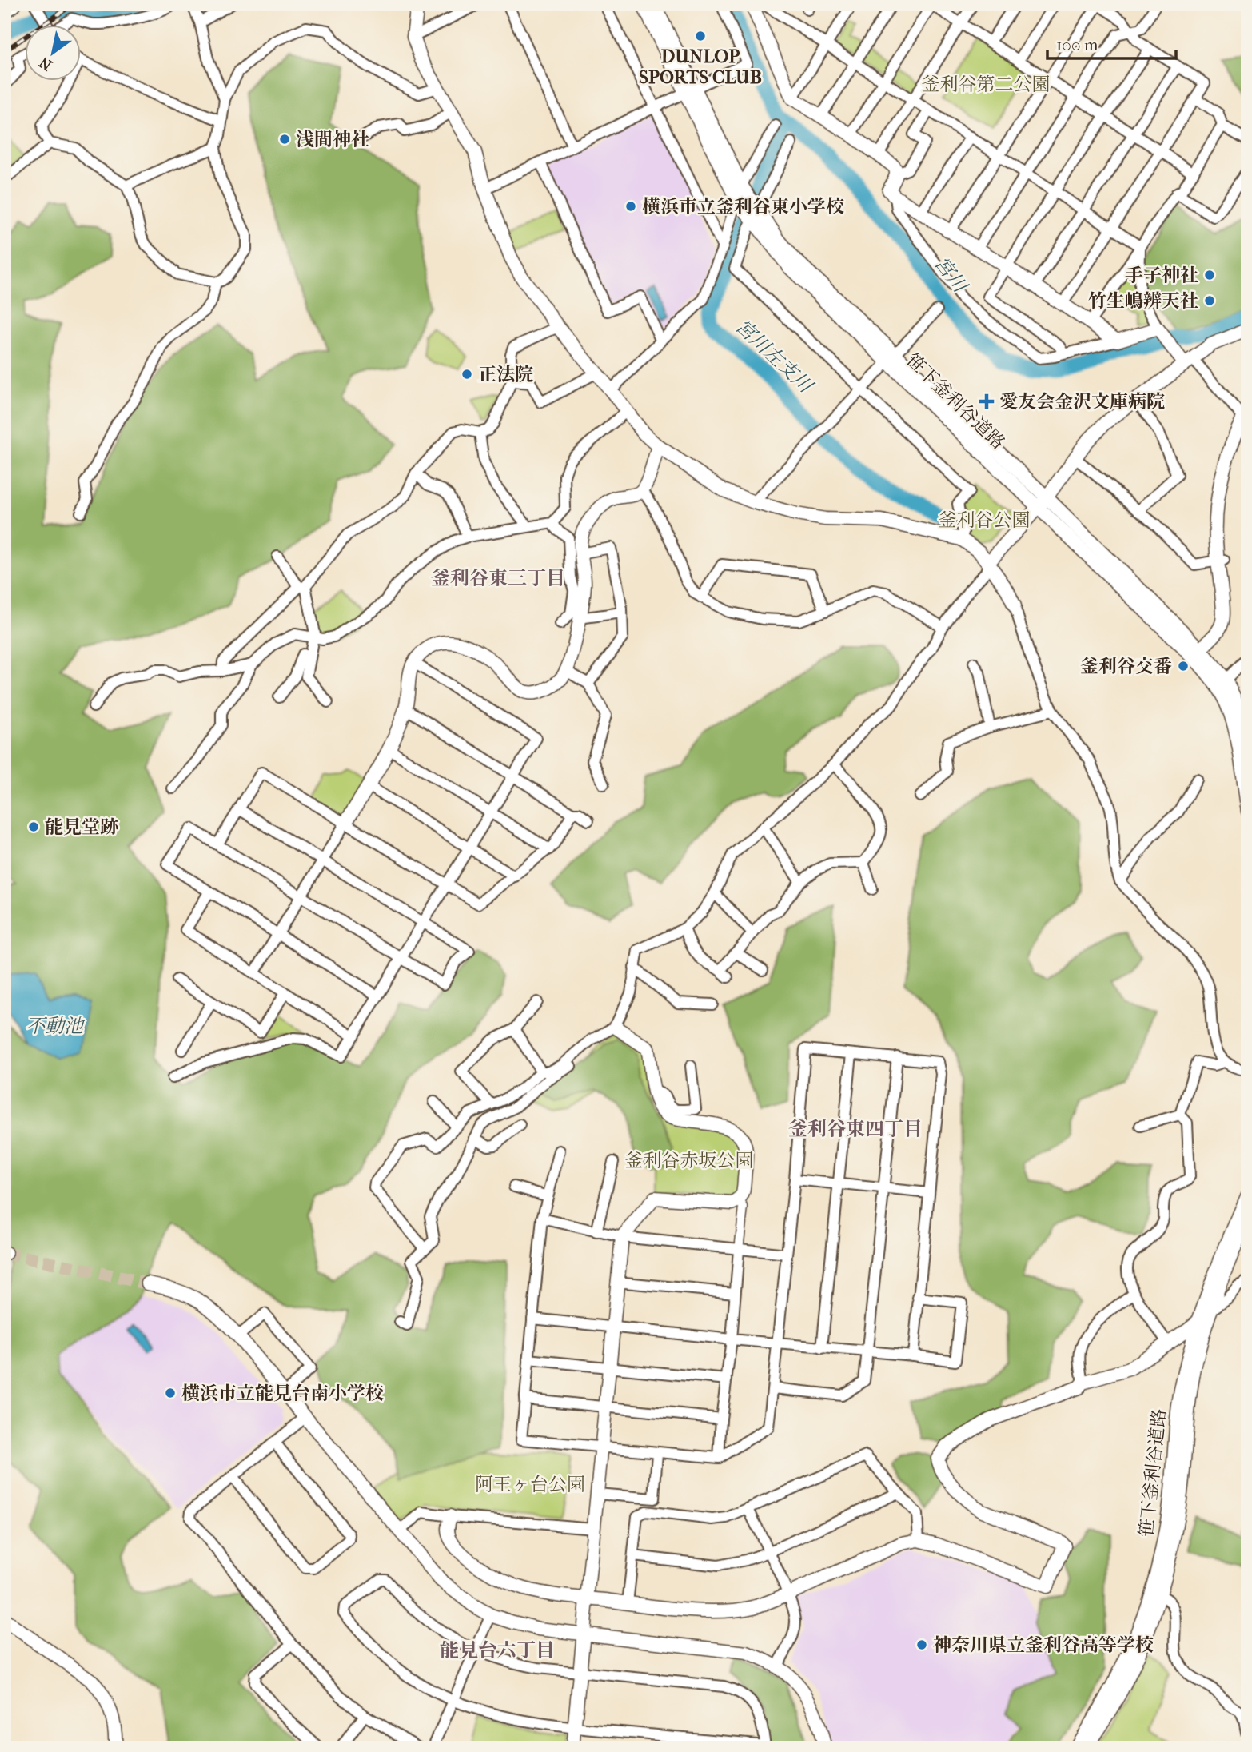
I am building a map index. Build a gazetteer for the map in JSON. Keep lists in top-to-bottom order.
{
  "streets": {
    "street": ["笹下釜利谷道路"]
  },
  "districts": ["釜利谷東三丁目", "釜利谷東四丁目", "能見台六丁目"],
  "water": ["宮川", "宮川左支川", "不動池"],
  "parks": [
    "釜利谷第二公園",
    "釜利谷公園",
    "釜利谷赤坂公園",
    "阿王ヶ台公園"
  ],
  "places": {
    "other": [
      "DUNLOP SPORTS CLUB",
      "浅間神社",
      "横浜市立釜利谷東小学校",
      "手子神社",
      "竹生嶋辨天社",
      "正法院",
      "釜利谷交番",
      "能見堂跡",
      "横浜市立能見台南小学校",
      "神奈川県立釜利谷高等学校"
    ],
    "health": ["愛友会金沢文庫病院"]
  },
  "scale_bar": "100 m",
  "north": "bottom left"
}
